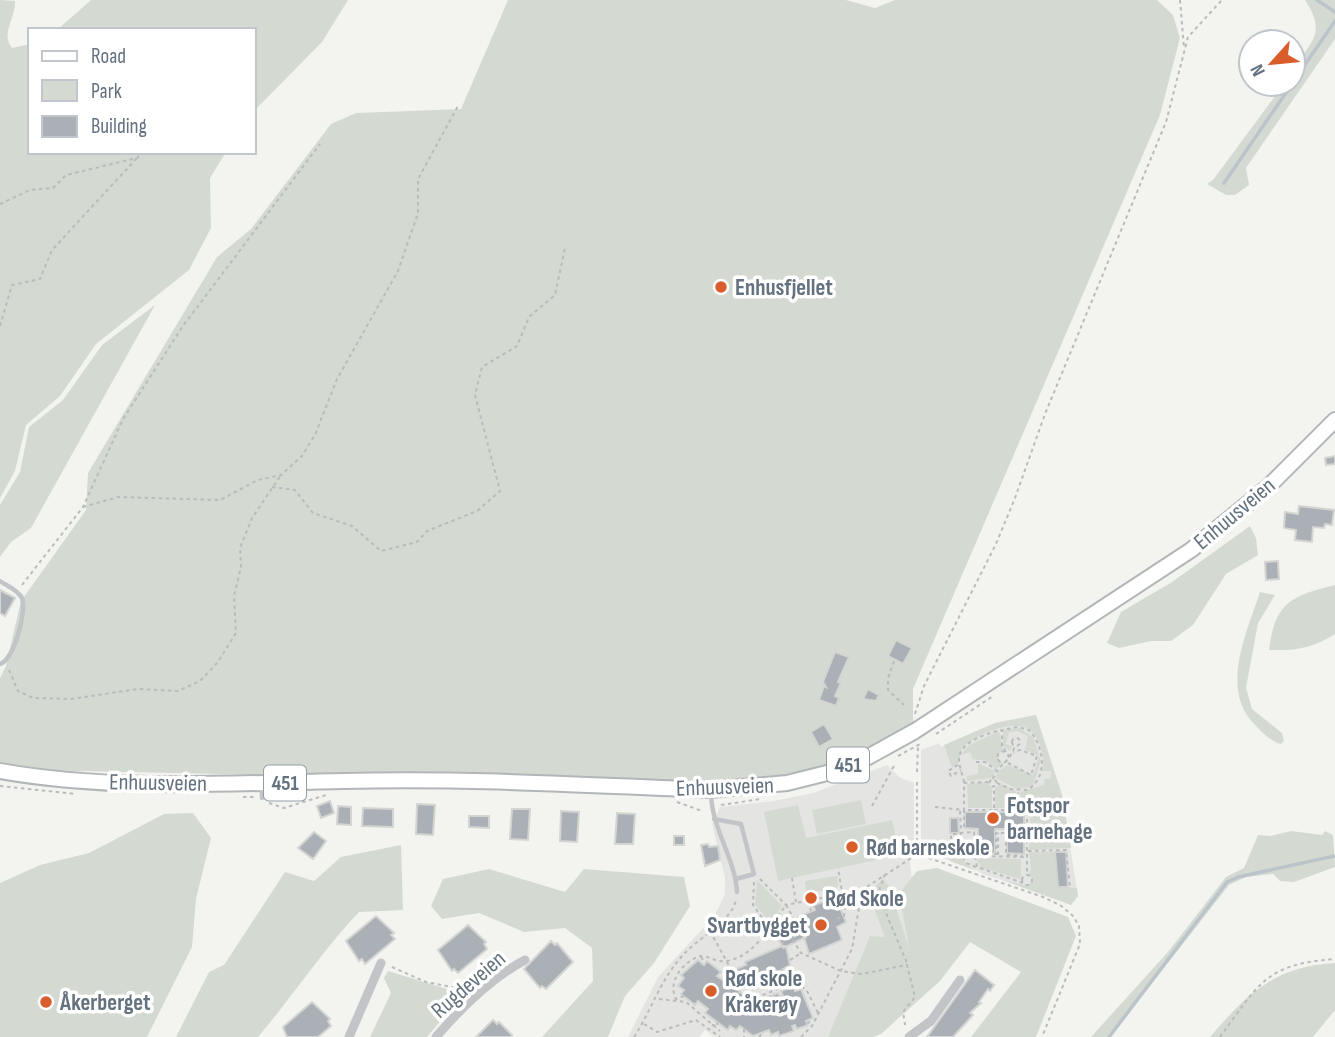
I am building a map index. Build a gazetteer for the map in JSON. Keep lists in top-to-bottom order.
{
  "streets": {
    "main road": ["Enhuusveien", "451"],
    "street": ["Rugdeveien"]
  },
  "places": [
    "Enhusfjellet",
    "Fotspor barnehage",
    "Rød barneskole",
    "Rød Skole",
    "Svartbygget",
    "Rød skole Kråkerøy",
    "Åkerberget"
  ],
  "legend": ["Road", "Park", "Building"],
  "north": "bottom left"
}
